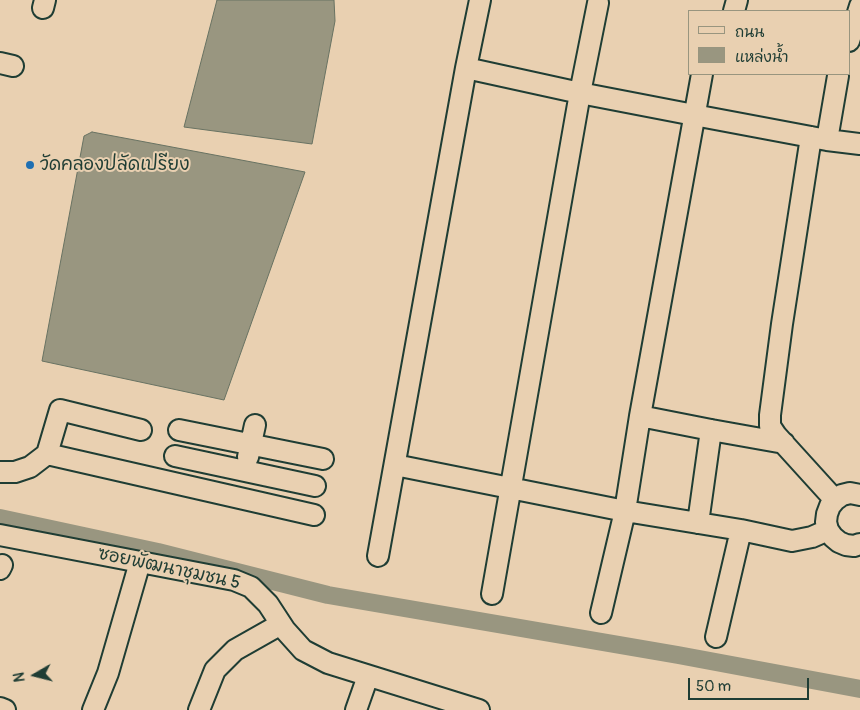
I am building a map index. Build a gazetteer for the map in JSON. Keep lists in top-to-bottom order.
{
  "streets": {
    "street": ["ซอยพัฒนาชุมชน 5"]
  },
  "places": ["วัดคลองปลัดเปรียง"],
  "legend": ["ถนน", "แหล่งน้ำ"],
  "scale_bar": "50 m",
  "north": "left"
}
